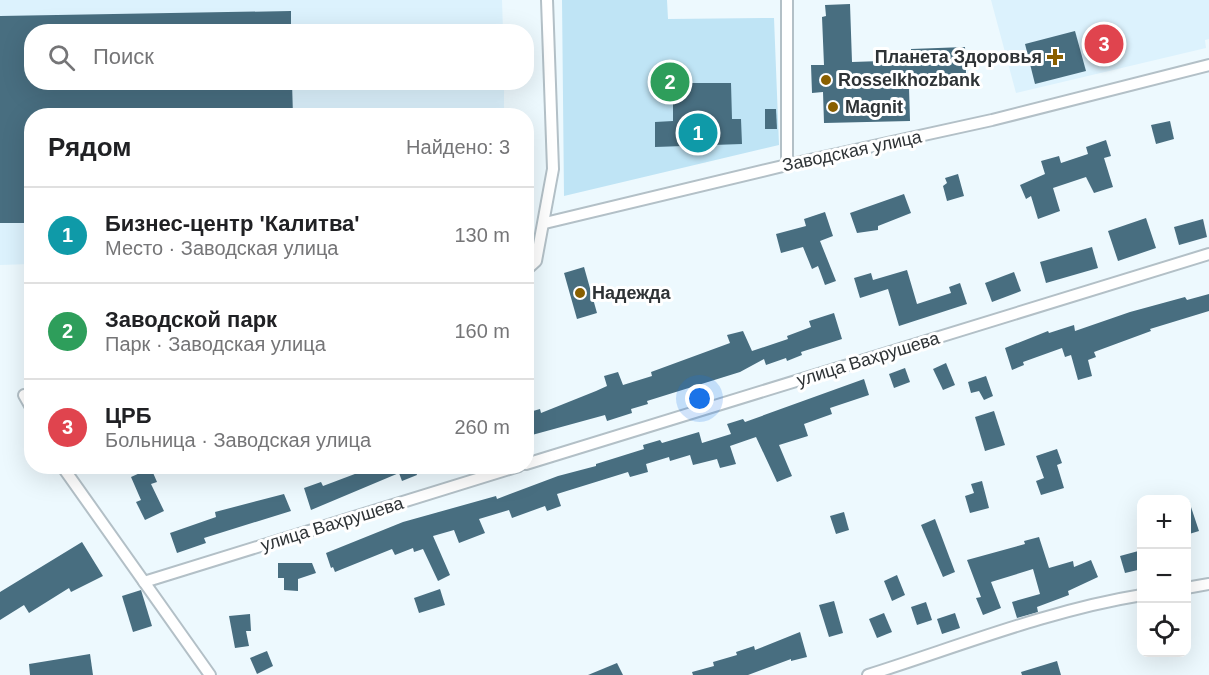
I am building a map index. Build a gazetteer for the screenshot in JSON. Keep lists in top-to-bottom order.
{
  "streets": {
    "street": ["Заводская улица", "улица Вахрушева"]
  },
  "places": {
    "health": ["Планета Здоровья"],
    "other": ["Rosselkhozbank", "Magnit", "Надежда"]
  },
  "page": {
    "pins": ["3", "2", "1"],
    "search": "Поиск",
    "heading": ["Рядом", "Найдено: 3"],
    "list": [
      {
        "mark": "1",
        "name": "Бизнес-центр 'Калитва'",
        "note": "Место · Заводская улица",
        "value": "130 m"
      },
      {
        "mark": "2",
        "name": "Заводской парк",
        "note": "Парк · Заводская улица",
        "value": "160 m"
      },
      {
        "mark": "3",
        "name": "ЦРБ",
        "note": "Больница · Заводская улица",
        "value": "260 m"
      }
    ],
    "map_buttons": ["+", "−"]
  }
}
